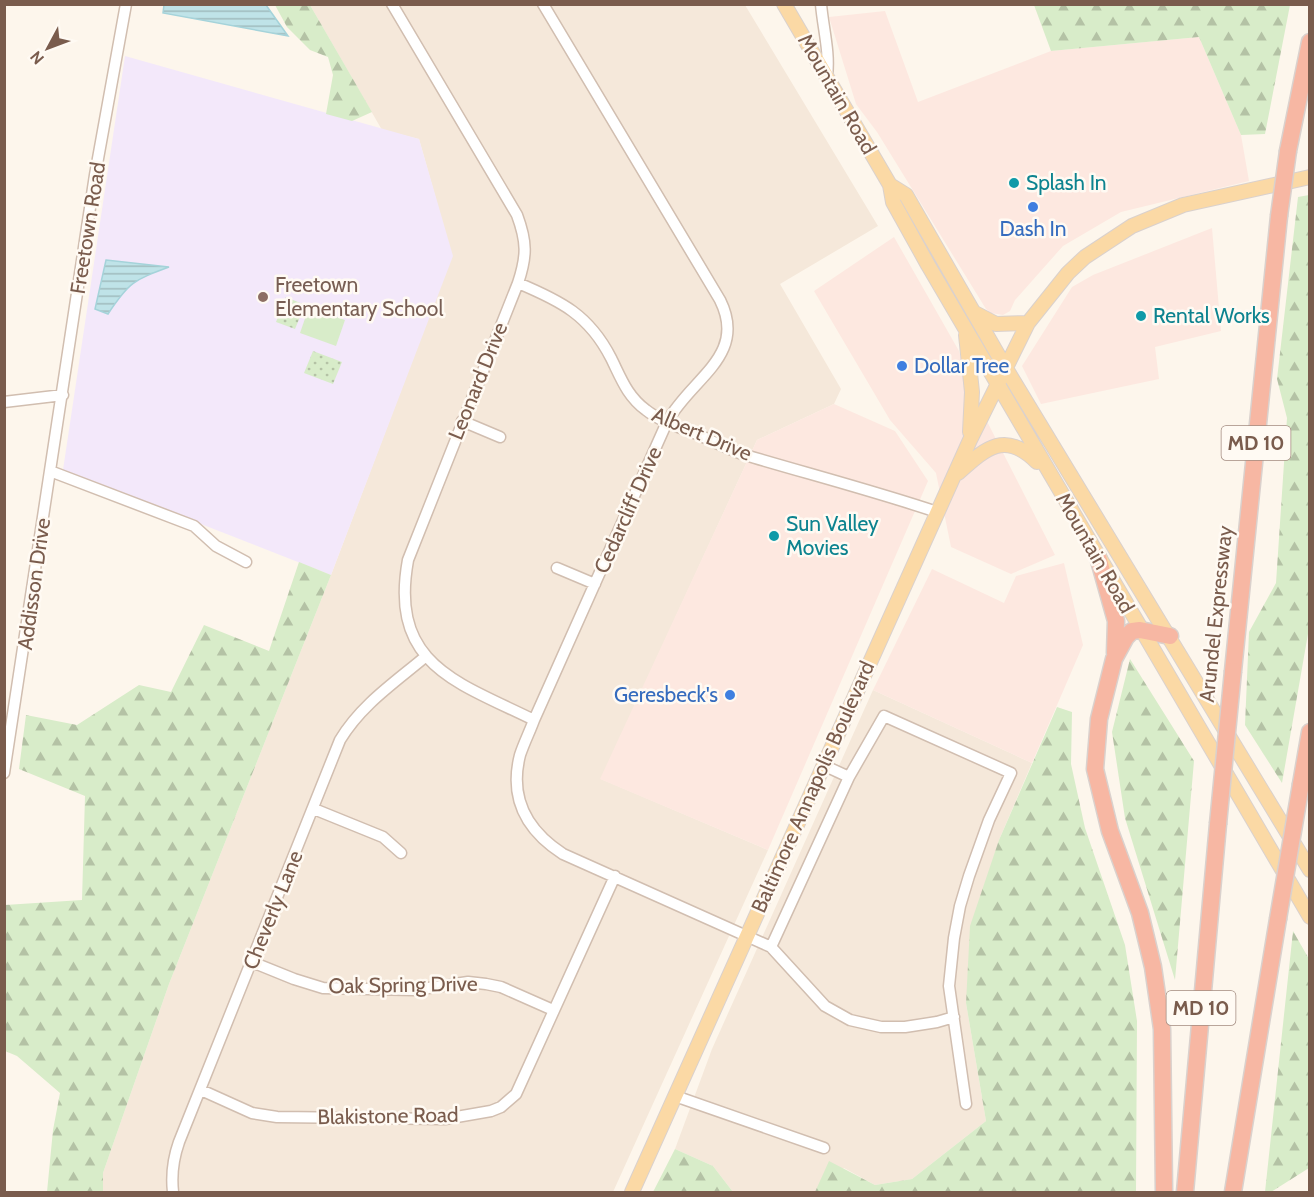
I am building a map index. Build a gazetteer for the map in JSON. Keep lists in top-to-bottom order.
{
  "streets": {
    "highway": ["MD 10", "Arundel Expressway"],
    "main road": ["Mountain Road", "Baltimore Annapolis Boulevard"],
    "street": [
      "Freetown Road",
      "Leonard Drive",
      "Albert Drive",
      "Cedarcliff Drive",
      "Addisson Drive",
      "Cheverly Lane",
      "Oak Spring Drive",
      "Blakistone Road"
    ]
  },
  "crossings": [
    ["Mountain Road", "Baltimore Annapolis Boulevard"],
    ["Freetown Road", "Addisson Drive"],
    ["Leonard Drive", "Albert Drive"],
    ["Leonard Drive", "Cedarcliff Drive"],
    ["Leonard Drive", "Cheverly Lane"],
    ["Albert Drive", "Cedarcliff Drive"],
    ["Albert Drive", "Baltimore Annapolis Boulevard"],
    ["Cedarcliff Drive", "Baltimore Annapolis Boulevard"],
    ["Cedarcliff Drive", "Blakistone Road"],
    ["Cheverly Lane", "Oak Spring Drive"],
    ["Cheverly Lane", "Blakistone Road"],
    ["Oak Spring Drive", "Blakistone Road"]
  ],
  "places": [
    "Splash In",
    "Dash In",
    "Freetown Elementary School",
    "Rental Works",
    "Dollar Tree",
    "Sun Valley Movies",
    "Geresbeck's"
  ],
  "north": "bottom left"
}
